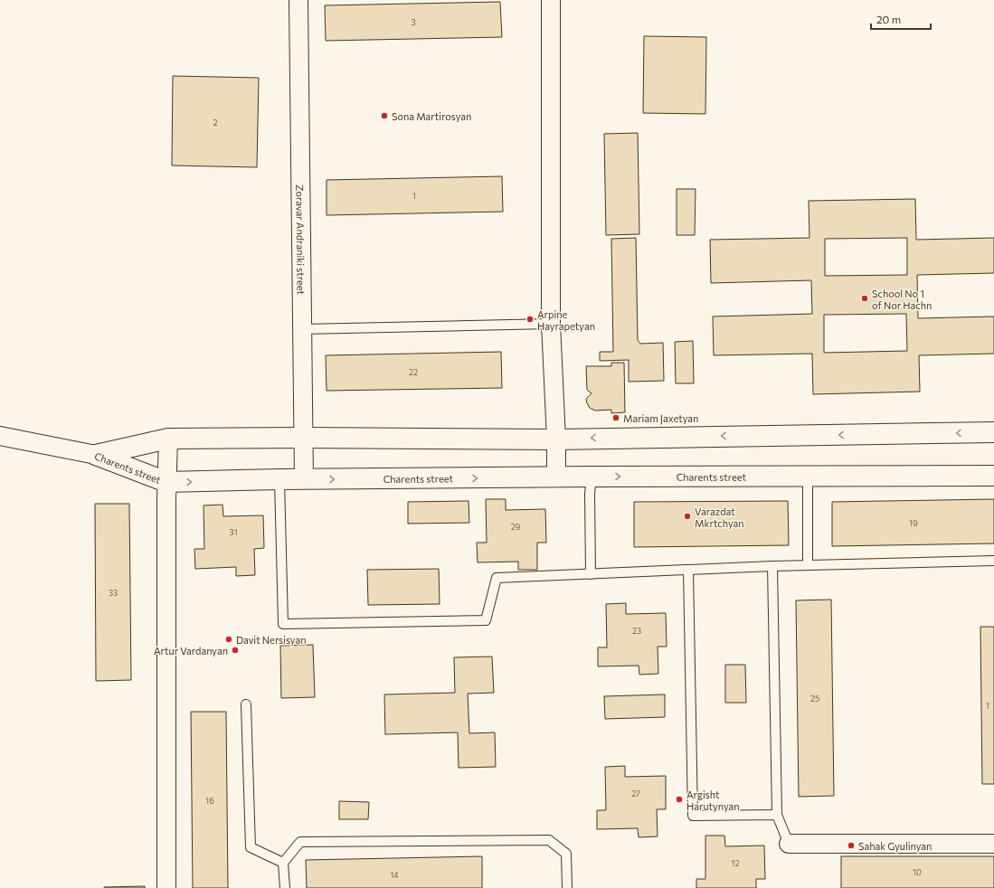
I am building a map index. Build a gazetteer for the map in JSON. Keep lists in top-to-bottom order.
{
  "streets": {
    "street": ["Zoravar Andraniki street", "Charents street"]
  },
  "crossings": [
    ["Zoravar Andraniki street", "Charents street"]
  ],
  "places": [
    "Sona Martirosyan",
    "School No 1 of Nor Hachn",
    "Arpine Hayrapetyan",
    "Mariam Jaxetyan",
    "Varazdat Mkrtchyan",
    "Davit Nersisyan",
    "Artur Vardanyan",
    "Argisht Harutynyan",
    "Sahak Gyulinyan"
  ],
  "house_numbers": [
    "3",
    "2",
    "1",
    "22",
    "19",
    "29",
    "31",
    "33",
    "23",
    "25",
    "1",
    "27",
    "16",
    "12",
    "10",
    "14"
  ],
  "scale_bar": "20 m"
}
